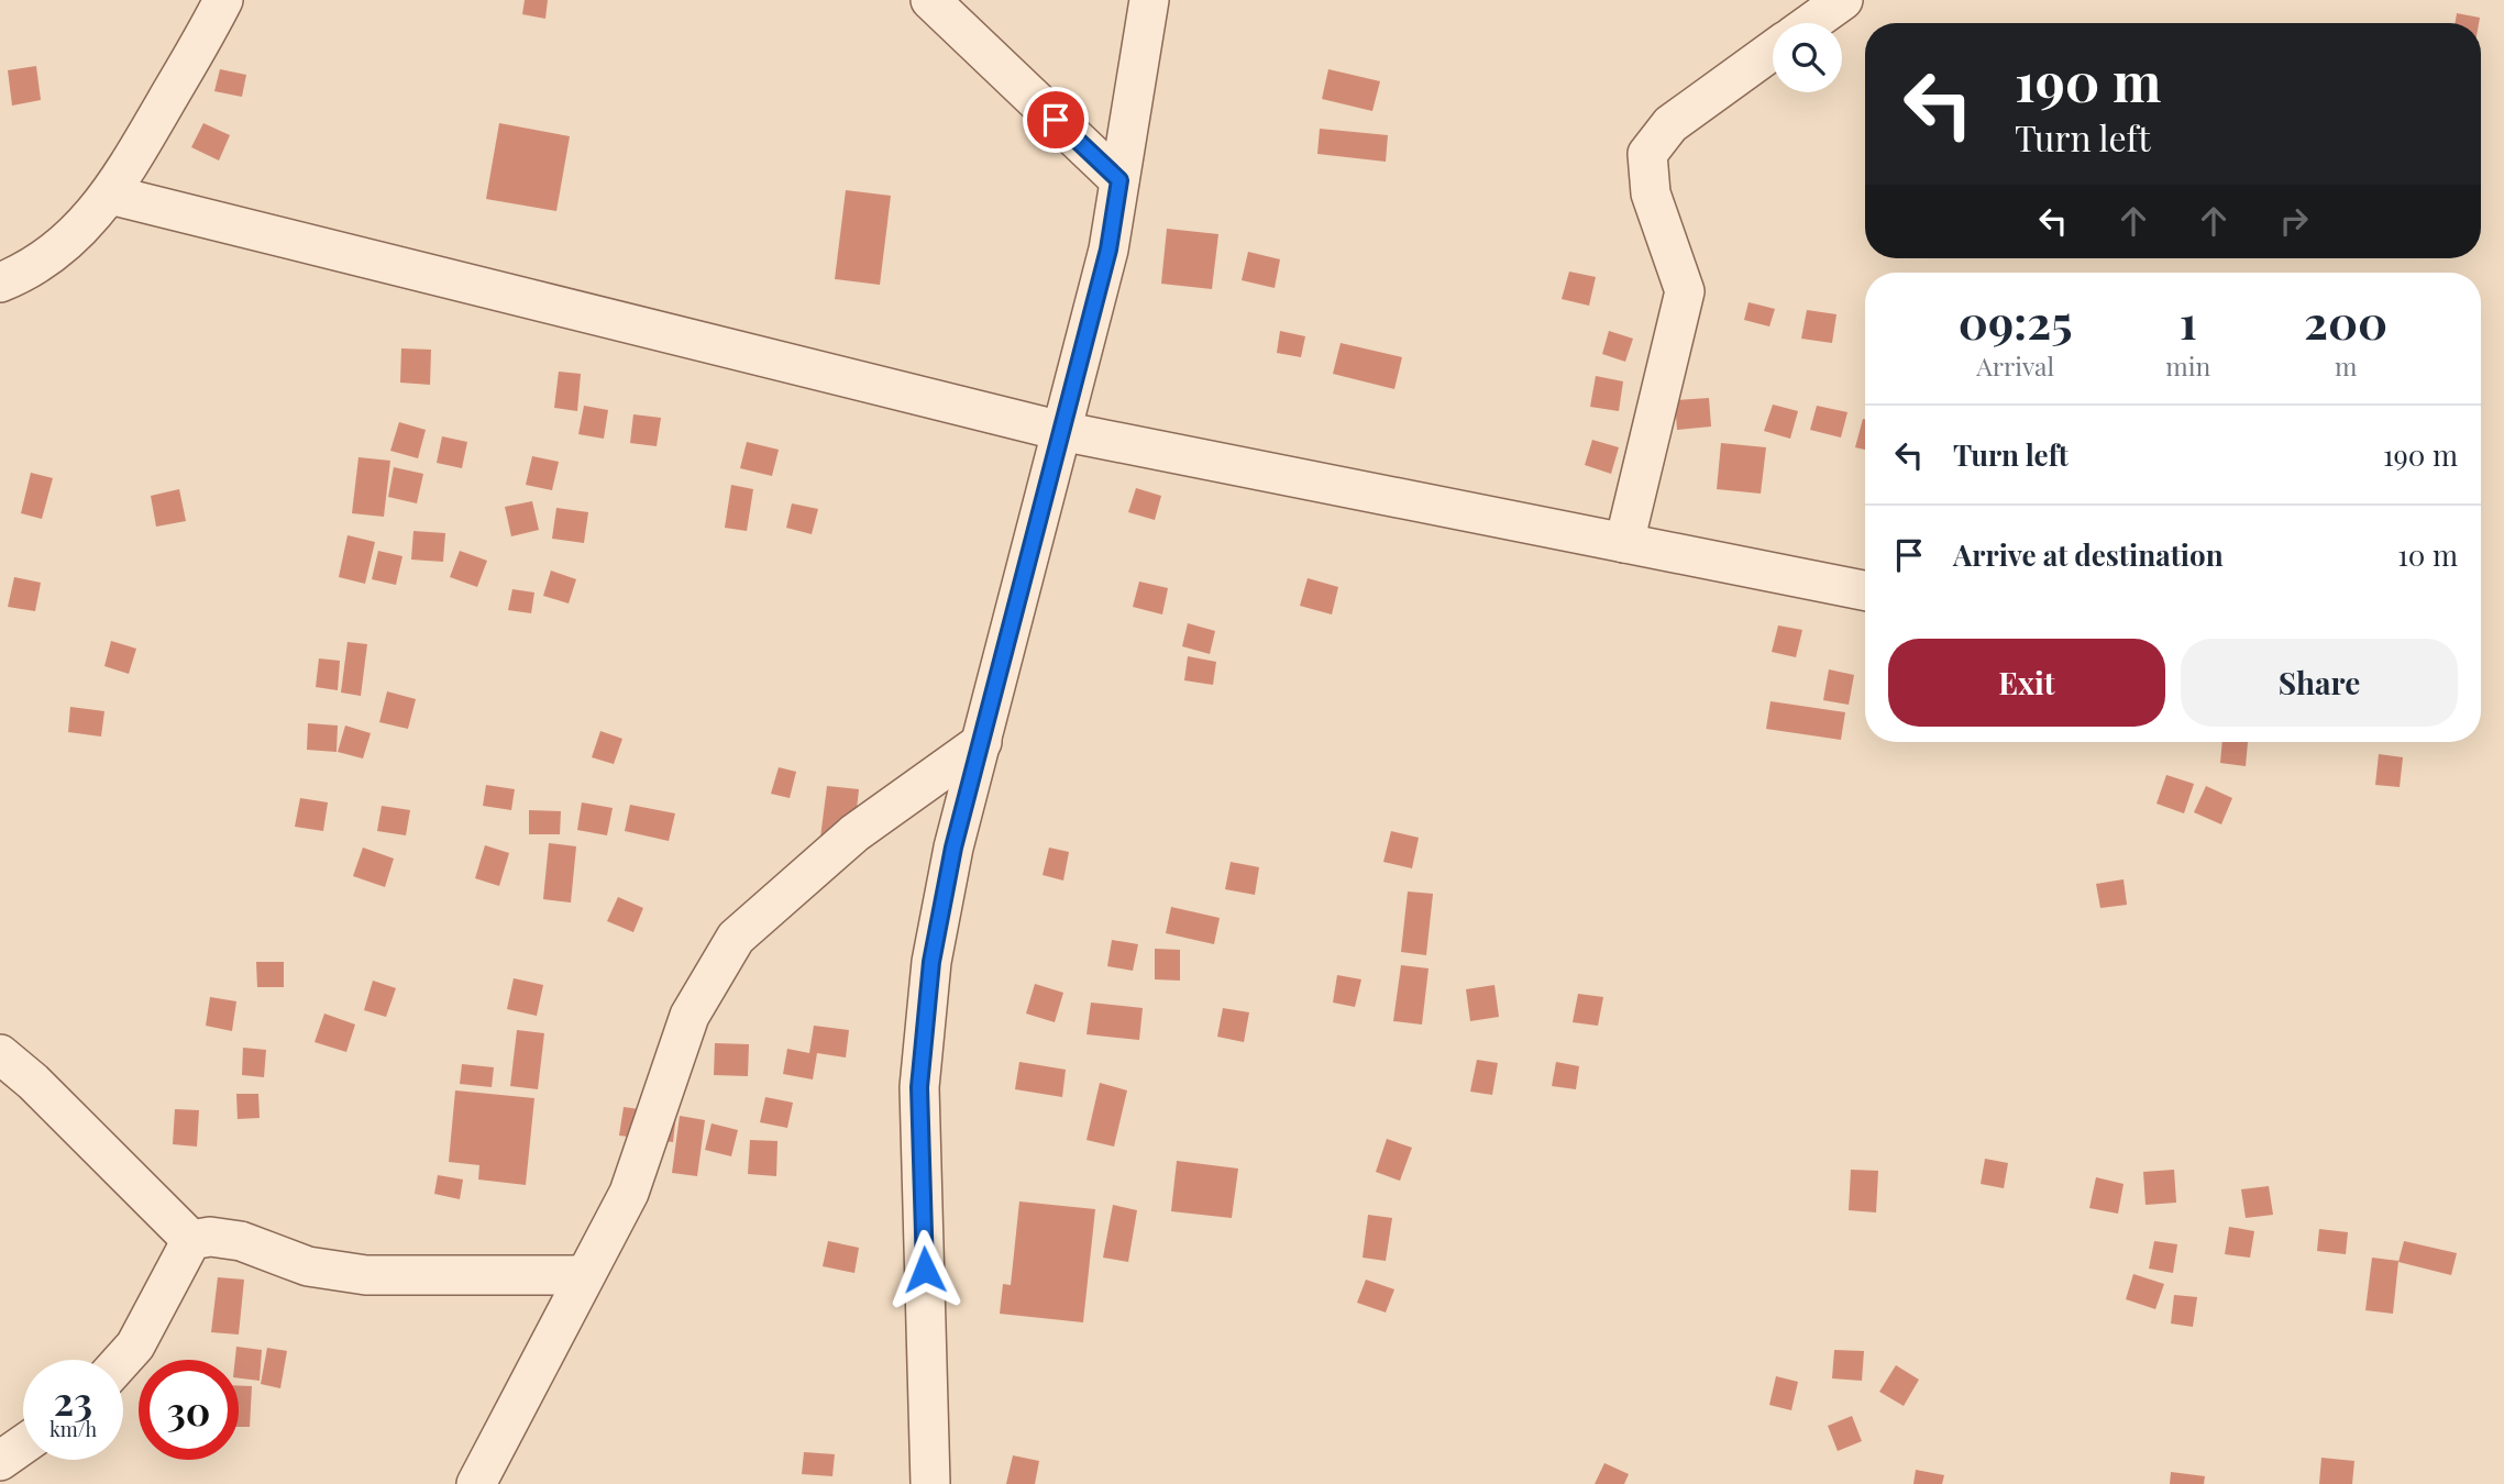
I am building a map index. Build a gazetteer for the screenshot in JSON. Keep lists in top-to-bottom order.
{
  "page": {
    "turn": ["190 m", "Turn left"],
    "eta": [
      "09:25",
      "Arrival",
      "1",
      "min",
      "200",
      "m"
    ],
    "list": [
      {
        "name": "Turn left",
        "value": "190 m"
      },
      {
        "name": "Arrive at destination",
        "value": "10 m"
      }
    ],
    "buttons": ["Exit", "Share"],
    "speed": "23 km/h",
    "limit": "30"
  }
}
